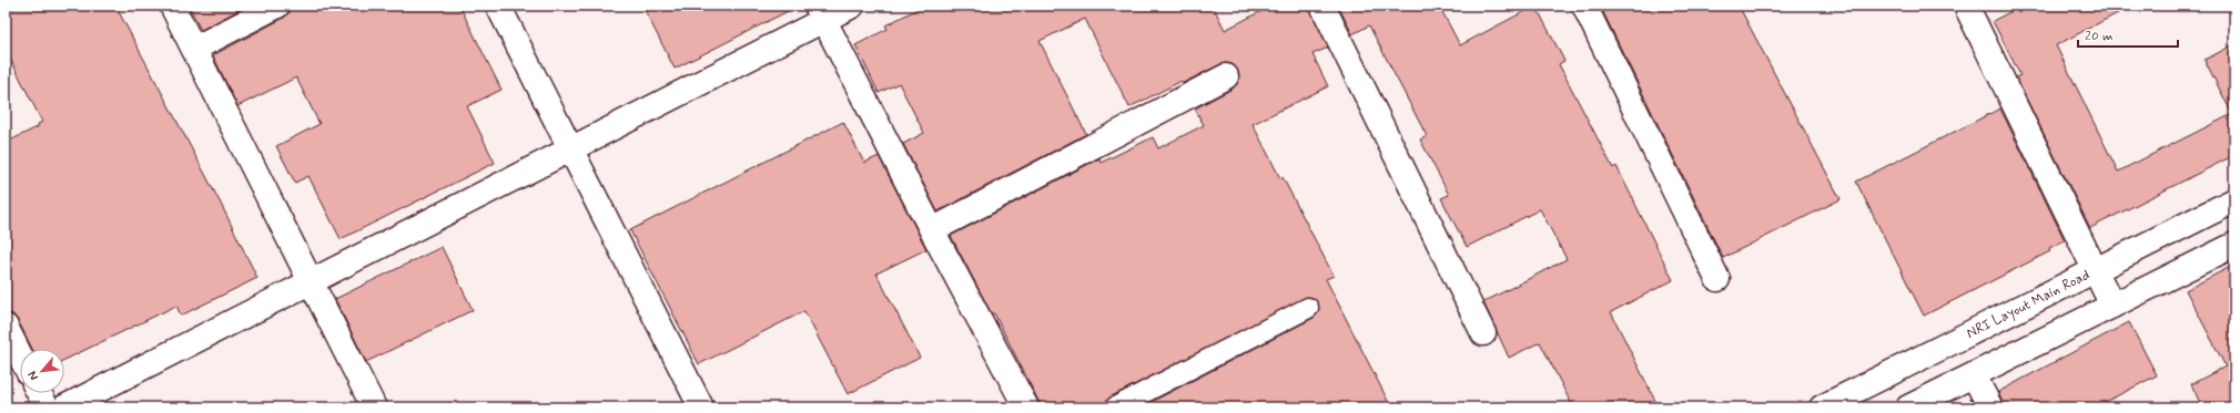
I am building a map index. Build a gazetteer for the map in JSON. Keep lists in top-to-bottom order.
{
  "streets": {
    "street": ["NRI Layout Main Road"]
  },
  "scale_bar": "20 m",
  "north": "bottom left"
}
